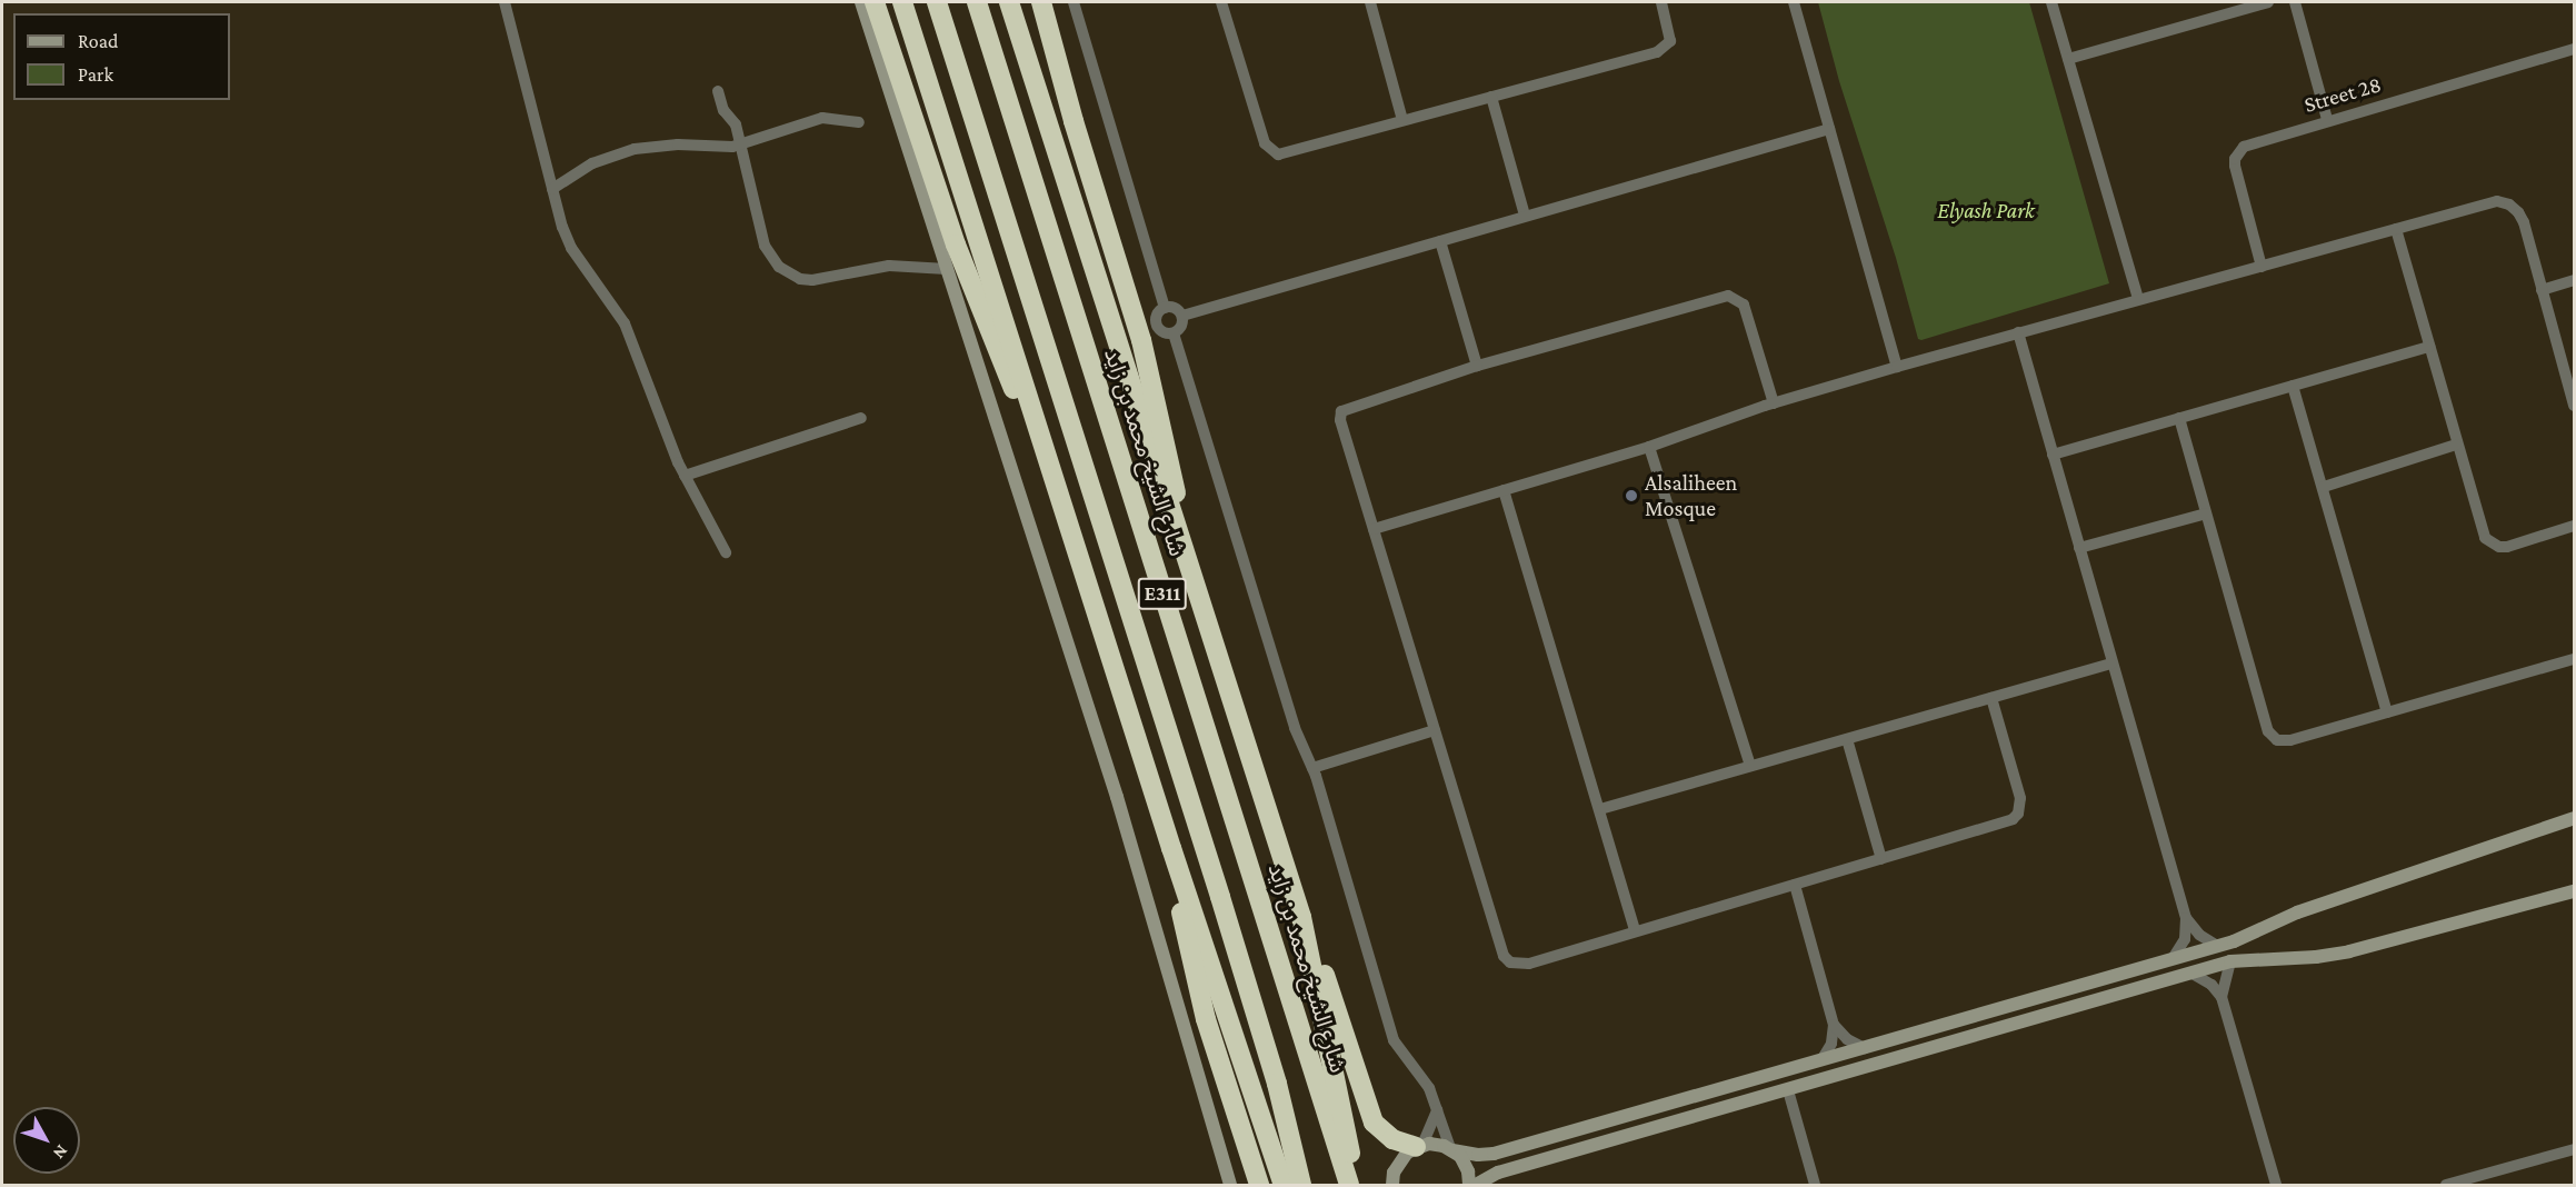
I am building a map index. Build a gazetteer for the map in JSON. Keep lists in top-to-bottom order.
{
  "streets": {
    "highway": ["شارع الشيخ محمد بن زايد", "E311"],
    "street": ["Street 28"]
  },
  "parks": ["Elyash Park"],
  "places": ["Alsaliheen Mosque"],
  "legend": ["Road", "Park"],
  "north": "bottom right"
}
